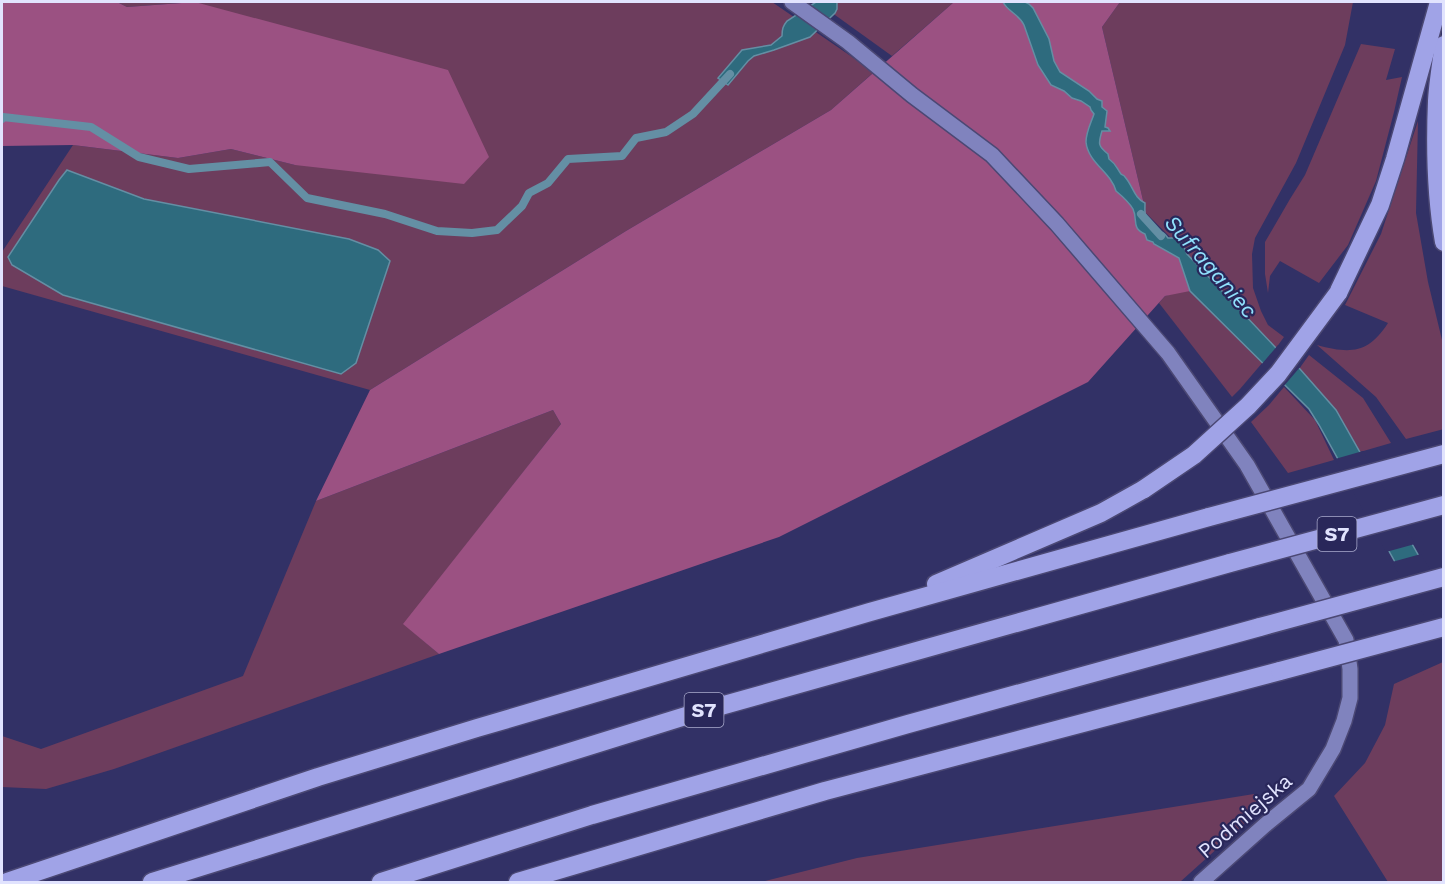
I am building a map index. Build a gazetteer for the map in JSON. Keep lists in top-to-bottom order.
{
  "streets": {
    "highway": ["S7"],
    "street": ["Podmiejska"]
  },
  "water": ["Sufraganiec"]
}
